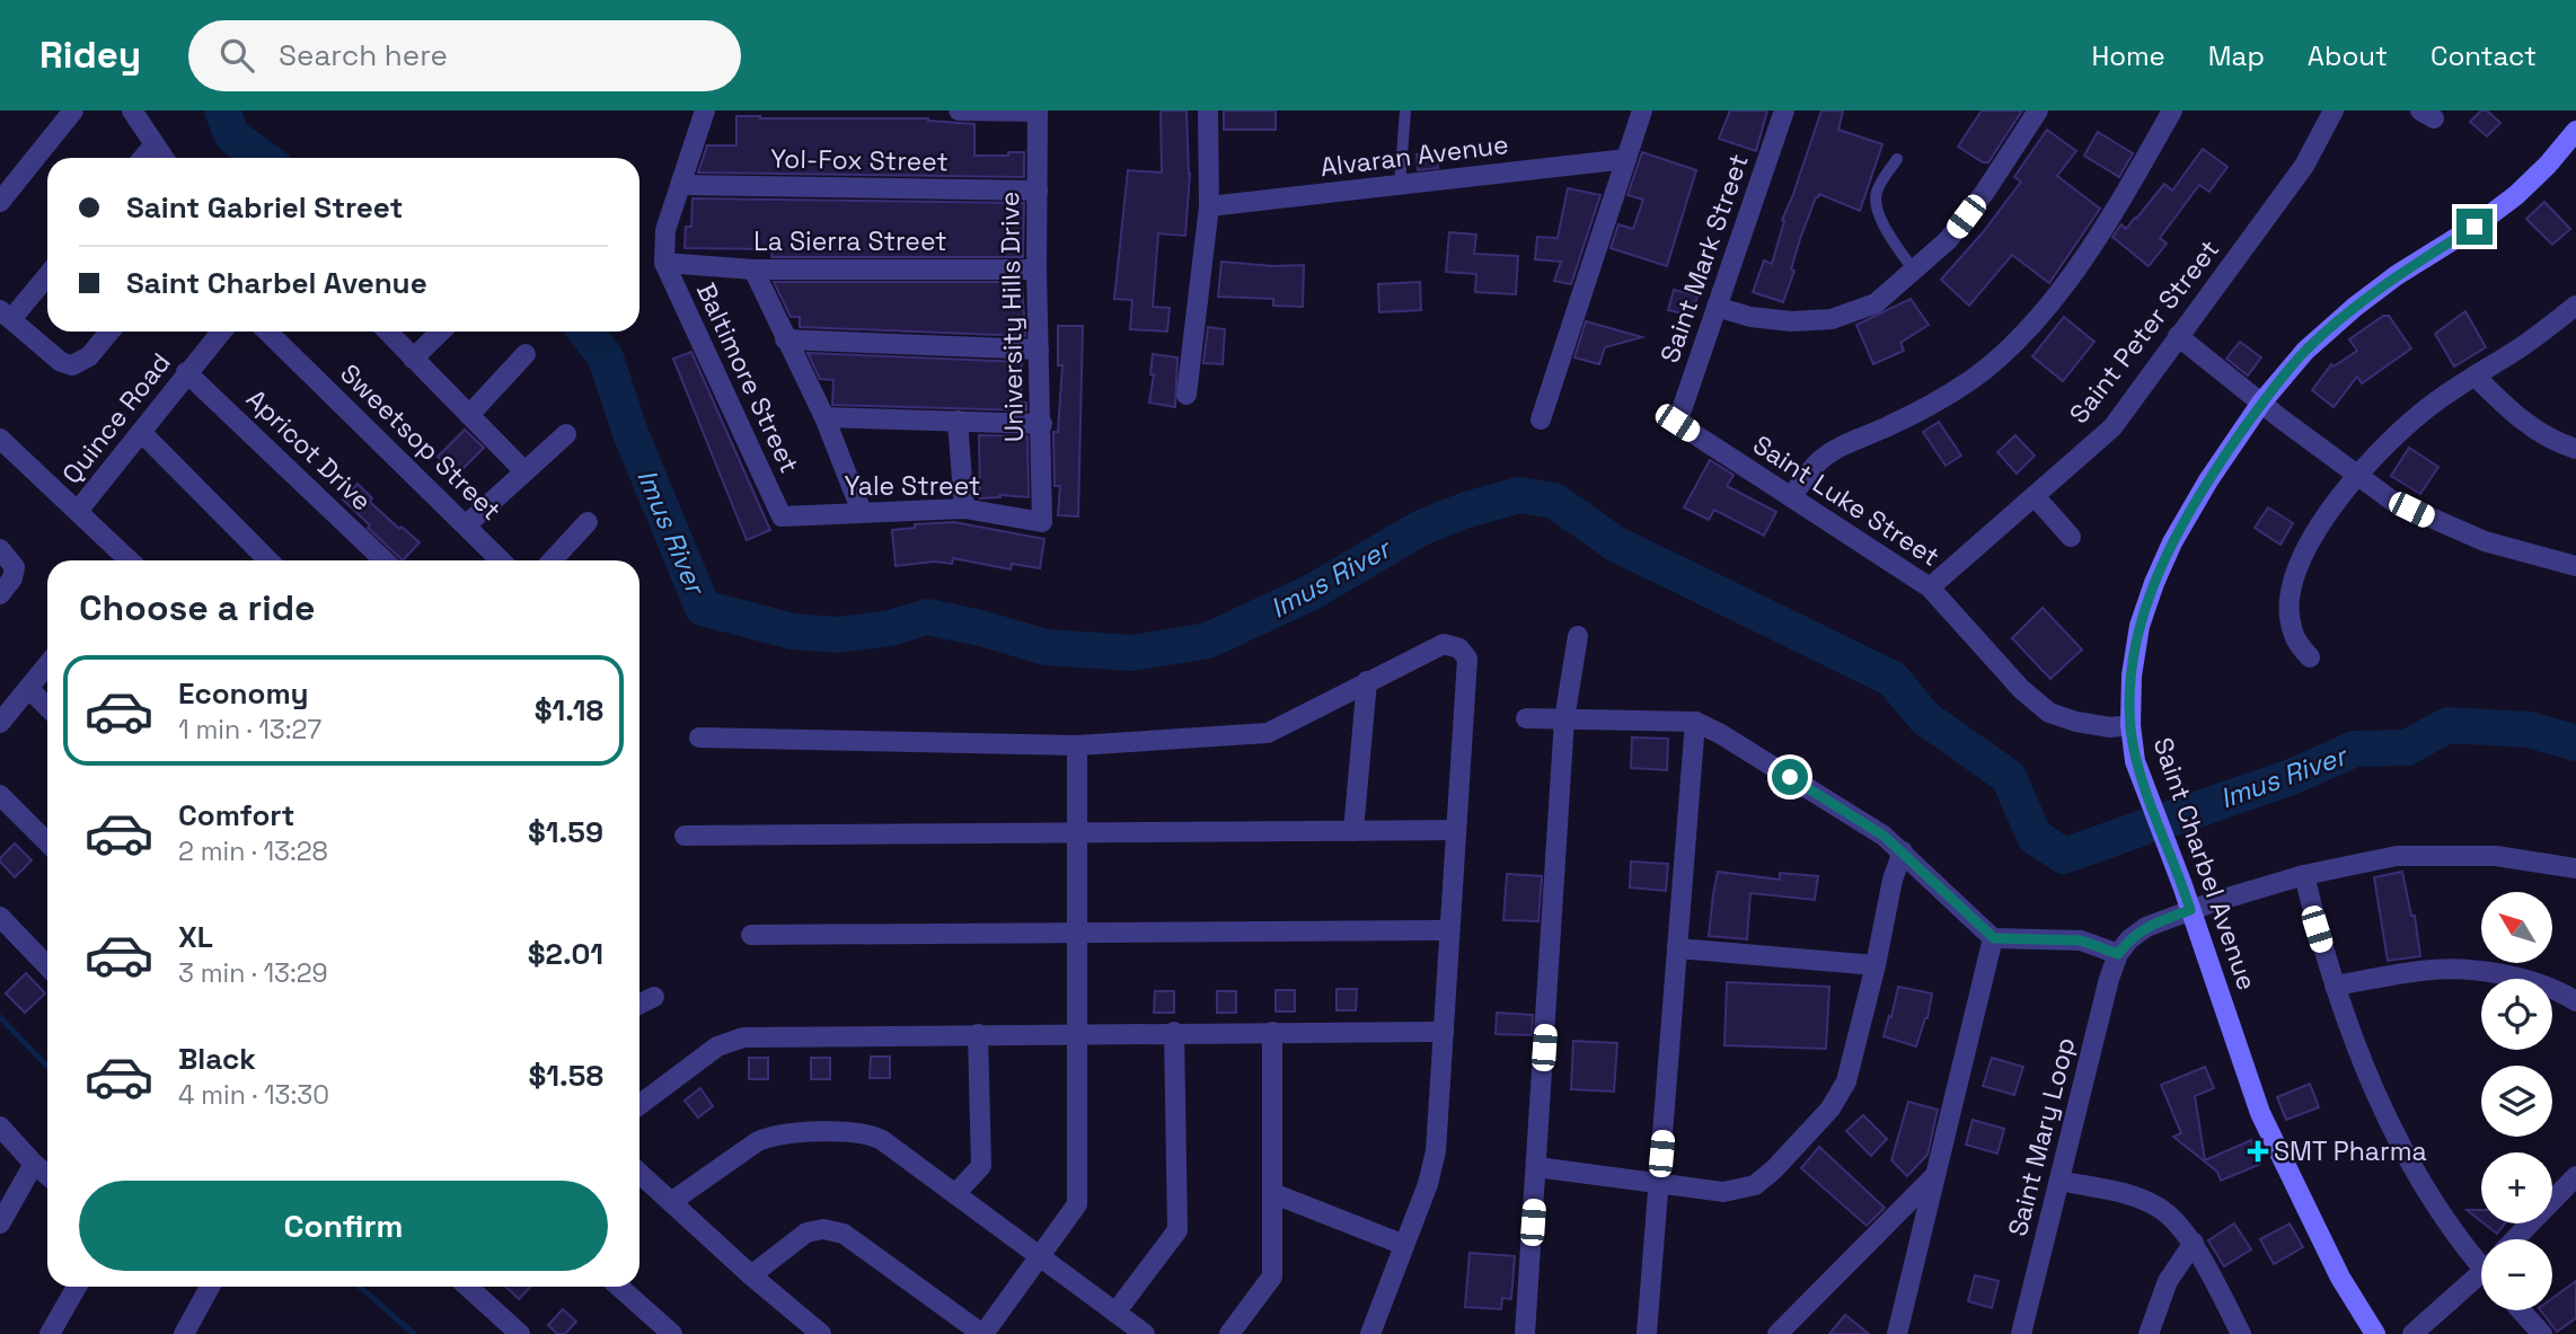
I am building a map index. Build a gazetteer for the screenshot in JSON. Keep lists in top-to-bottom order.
{
  "streets": {
    "street": [
      "Alvaran Avenue",
      "Yol-Fox Street",
      "La Sierra Street",
      "Saint Mark Street",
      "University Hills Drive",
      "Saint Peter Street",
      "Baltimore Street",
      "Quince Road",
      "Sweetsop Street",
      "Apricot Drive",
      "Yale Street",
      "Saint Luke Street",
      "Saint Charbel Avenue",
      "Saint Mary Loop"
    ]
  },
  "crossings": [
    ["Yol-Fox Street", "University Hills Drive"],
    ["La Sierra Street", "University Hills Drive"],
    ["La Sierra Street", "Baltimore Street"],
    ["Saint Mark Street", "Saint Luke Street"],
    ["University Hills Drive", "Yale Street"],
    ["Saint Peter Street", "Saint Luke Street"],
    ["Baltimore Street", "Yale Street"],
    ["Quince Road", "Apricot Drive"],
    ["Saint Luke Street", "Saint Charbel Avenue"]
  ],
  "water": ["Imus River"],
  "places": {
    "health": ["SMT Pharma"]
  },
  "north": "top left",
  "page": {
    "header": "Ridey",
    "search": "Search here",
    "nav": [
      "Home",
      "Map",
      "About",
      "Contact"
    ],
    "banner": ["Saint Gabriel Street", "Saint Charbel Avenue"],
    "heading": "Choose a ride",
    "list": [
      {
        "name": "Economy",
        "note": "1 min · 13:27",
        "value": "$1.18"
      },
      {
        "name": "Comfort",
        "note": "2 min · 13:28",
        "value": "$1.59"
      },
      {
        "name": "XL",
        "note": "3 min · 13:29",
        "value": "$2.01"
      },
      {
        "name": "Black",
        "note": "4 min · 13:30",
        "value": "$1.58"
      }
    ],
    "map_buttons": ["+", "−"],
    "buttons": "Confirm"
  }
}
